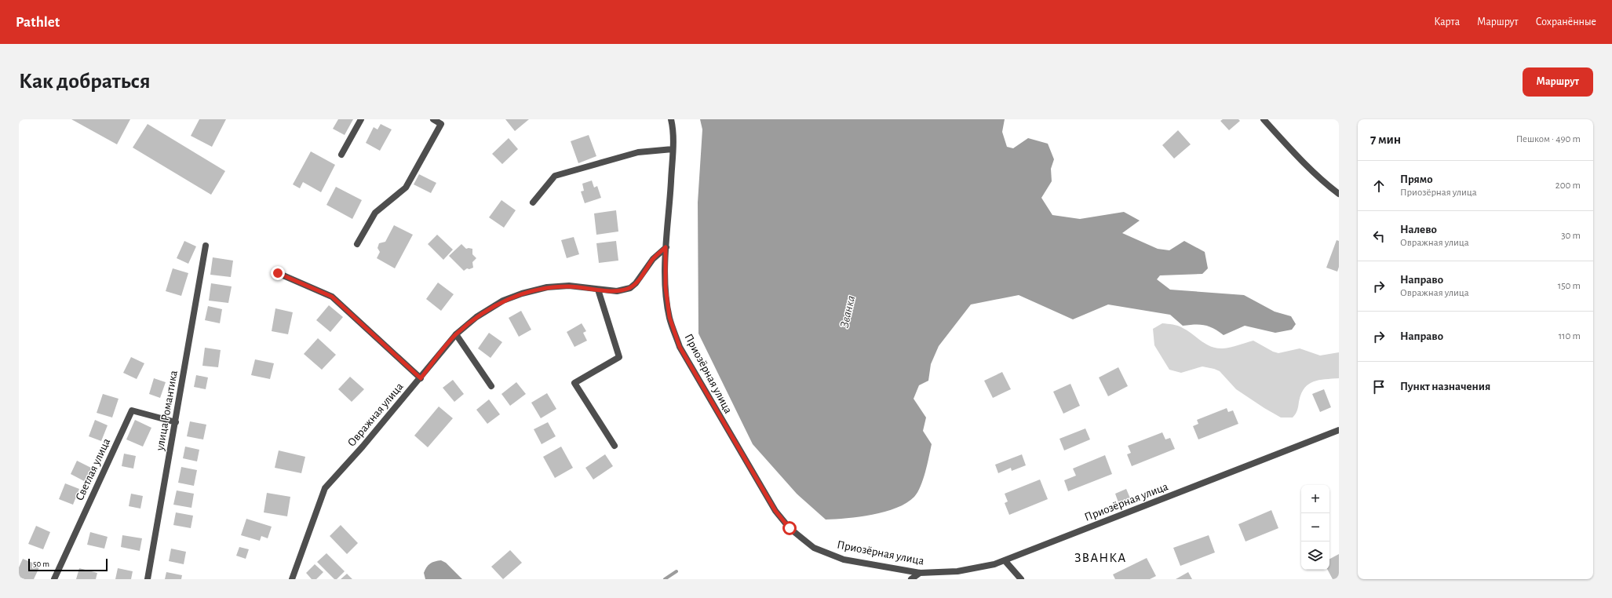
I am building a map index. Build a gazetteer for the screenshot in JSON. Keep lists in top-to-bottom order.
{
  "streets": {
    "street": [
      "Приозёрная улица",
      "улица Романтика",
      "Овражная улица",
      "Светлая улица"
    ]
  },
  "crossings": [
    ["Приозёрная улица", "Овражная улица"],
    ["улица Романтика", "Светлая улица"]
  ],
  "districts": ["ЗВАНКА"],
  "water": ["Званка"],
  "scale_bar": "50 m",
  "page": {
    "header": "Pathlet",
    "nav": ["Карта", "Маршрут", "Сохранённые"],
    "buttons": "Маршрут",
    "title": "Как добраться",
    "heading": ["7 мин", "Пешком · 490 m"],
    "list": [
      ["Прямо", "Приозёрная улица", "200 m"],
      ["Налево", "Овражная улица", "30 m"],
      ["Направо", "Овражная улица", "150 m"],
      ["Направо", "110 m"],
      "Пункт назначения"
    ],
    "map_buttons": ["+", "−"],
    "scale": "50 m"
  }
}
